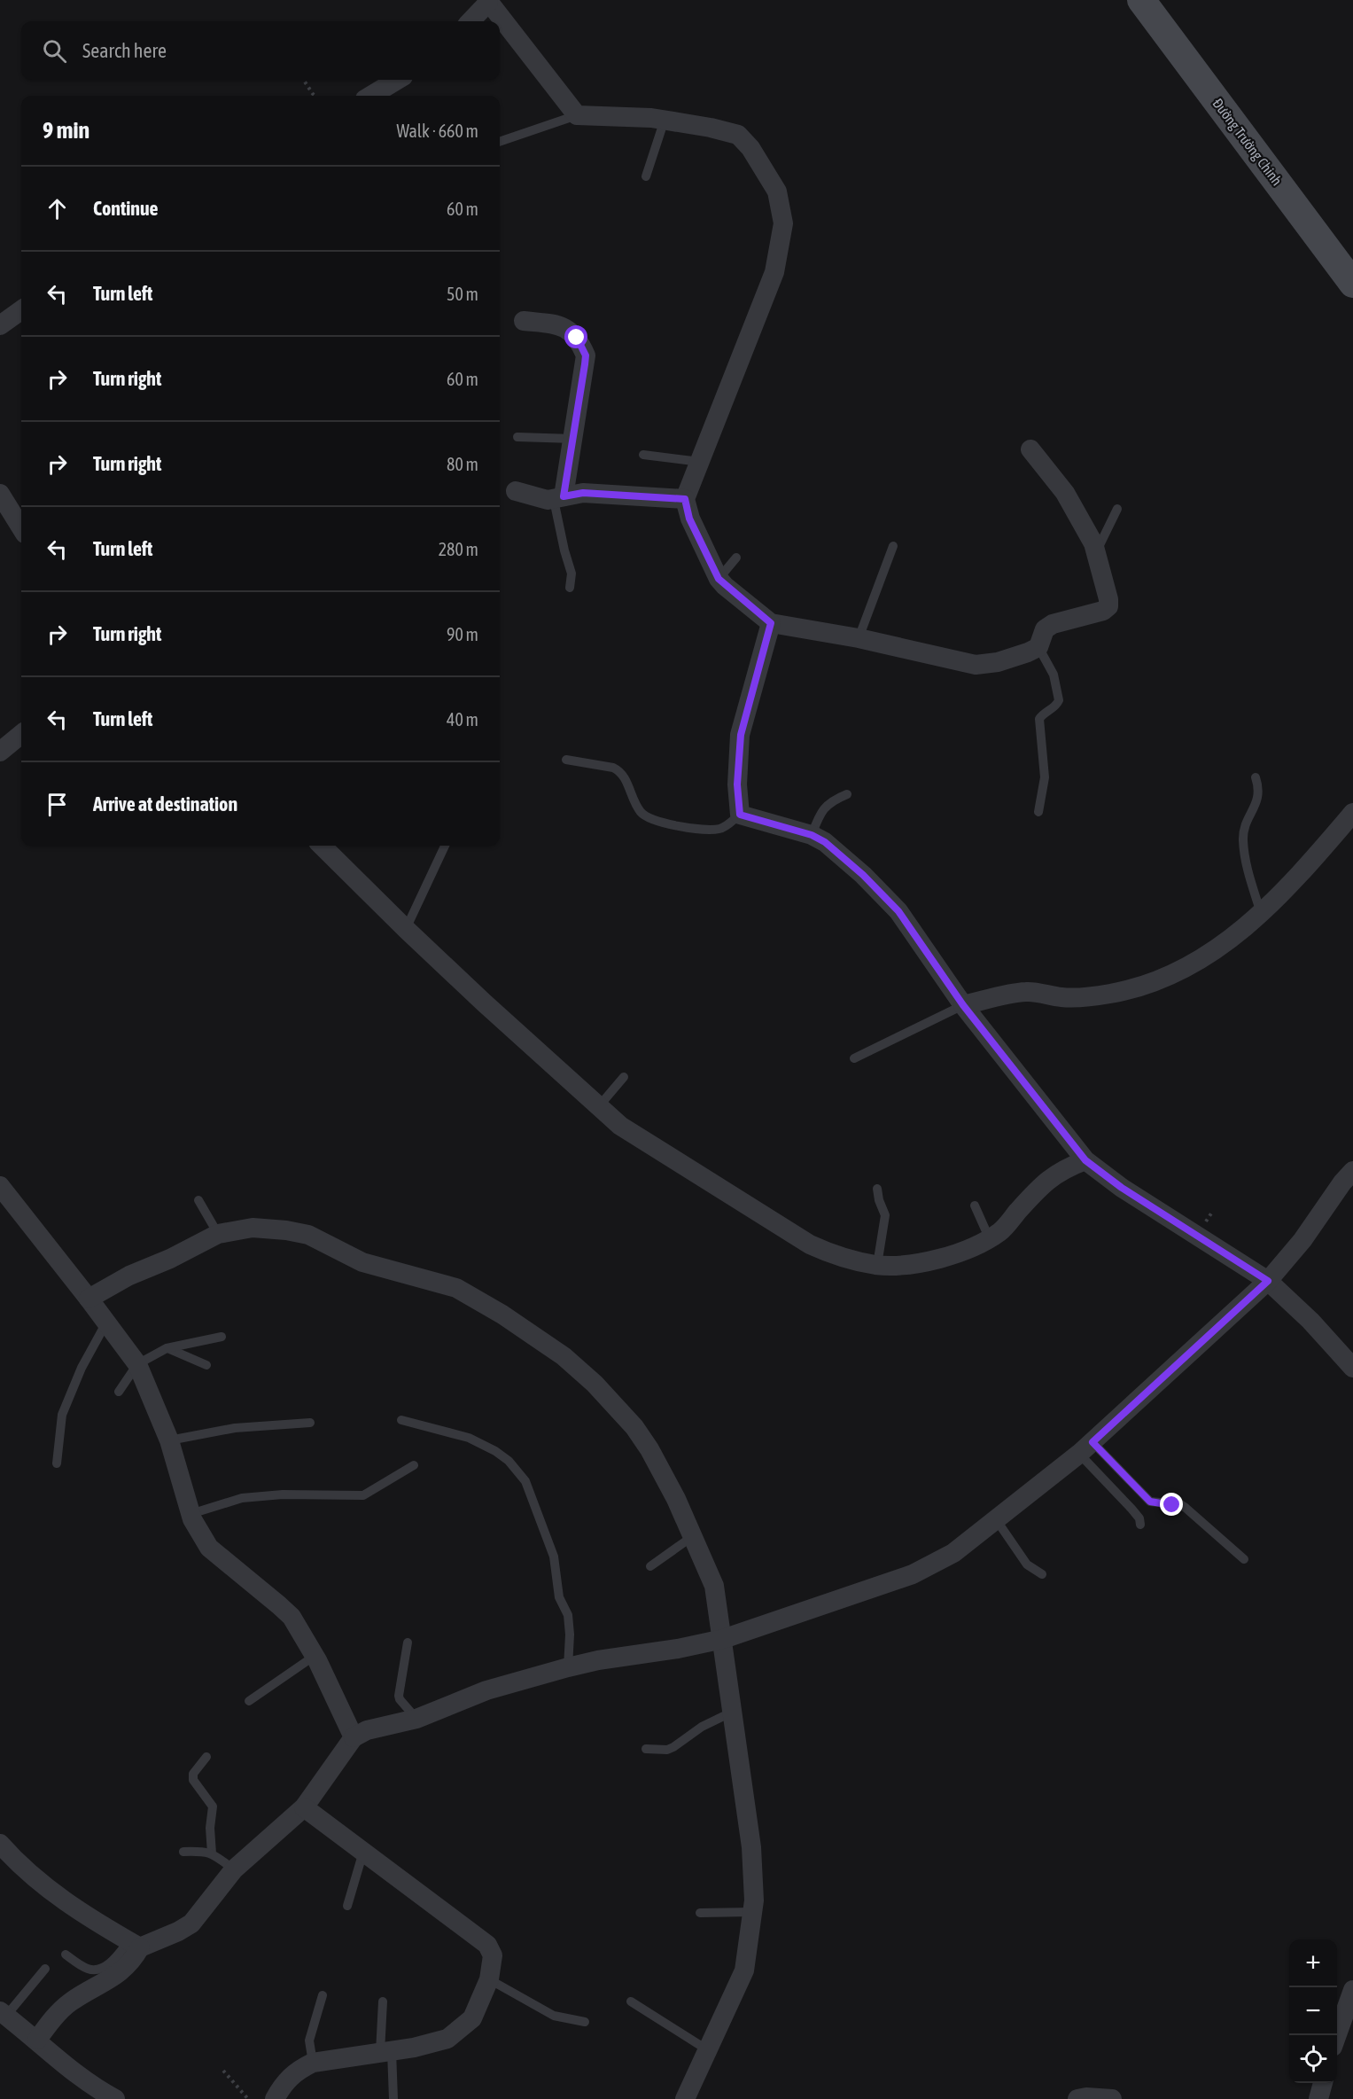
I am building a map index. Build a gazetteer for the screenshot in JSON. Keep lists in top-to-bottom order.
{
  "streets": {
    "main road": ["Đường Trường Chinh"]
  },
  "page": {
    "search": "Search here",
    "heading": ["9 min", "Walk · 660 m"],
    "list": [
      ["Continue", "60 m"],
      ["Turn left", "50 m"],
      ["Turn right", "60 m"],
      ["Turn right", "80 m"],
      ["Turn left", "280 m"],
      ["Turn right", "90 m"],
      ["Turn left", "40 m"],
      "Arrive at destination"
    ],
    "map_buttons": ["+", "−"]
  }
}
